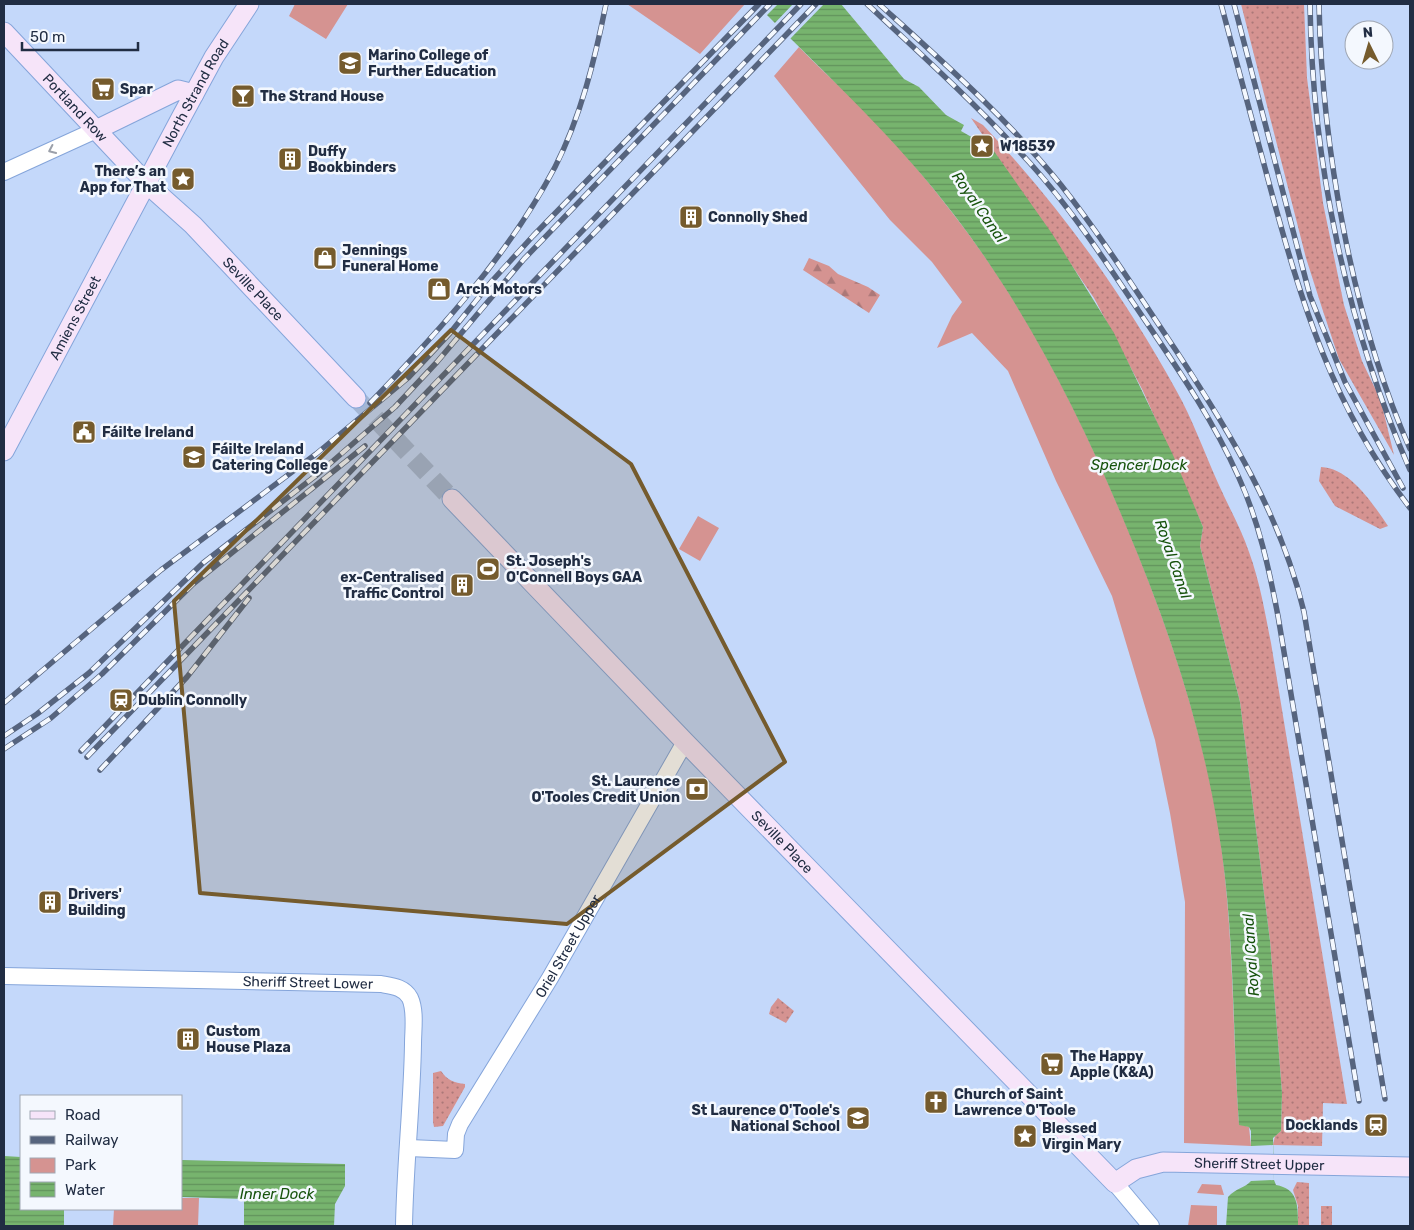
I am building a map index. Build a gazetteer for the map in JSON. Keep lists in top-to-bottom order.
{
  "streets": {
    "main road": [
      "North Strand Road",
      "Portland Row",
      "Seville Place",
      "Amiens Street",
      "Sheriff Street Upper"
    ],
    "street": ["Oriel Street Upper", "Sheriff Street Lower"]
  },
  "crossings": [
    ["North Strand Road", "Portland Row"],
    ["North Strand Road", "Seville Place"],
    ["North Strand Road", "Amiens Street"],
    ["Portland Row", "Seville Place"],
    ["Portland Row", "Amiens Street"],
    ["Seville Place", "Amiens Street"],
    ["Seville Place", "Oriel Street Upper"],
    ["Seville Place", "Sheriff Street Upper"],
    ["Oriel Street Upper", "Sheriff Street Lower"]
  ],
  "water": ["Royal Canal", "Spencer Dock", "Inner Dock"],
  "places": {
    "school or university": ["Marino College of Further Education", "Fáilte Ireland Catering College", "St Laurence O'Toole's National School"],
    "supermarket": ["Spar", "The Happy Apple (K&A)"],
    "bar": ["The Strand House"],
    "place": ["W18539", "There’s an App for That", "Blessed Virgin Mary"],
    "building": [
      "Duffy Bookbinders",
      "Connolly Shed",
      "ex-Centralised Traffic Control",
      "Drivers' Building",
      "Custom House Plaza"
    ],
    "shop": ["Jennings Funeral Home", "Arch Motors"],
    "public building": ["Fáilte Ireland"],
    "sports": ["St. Joseph's O'Connell Boys GAA"],
    "station": ["Dublin Connolly", "Docklands"],
    "bank": ["St. Laurence O'Tooles Credit Union"],
    "church": ["Church of Saint Lawrence O'Toole"]
  },
  "legend": [
    "Road",
    "Railway",
    "Park",
    "Water"
  ],
  "scale_bar": "50 m",
  "north": "top"
}
